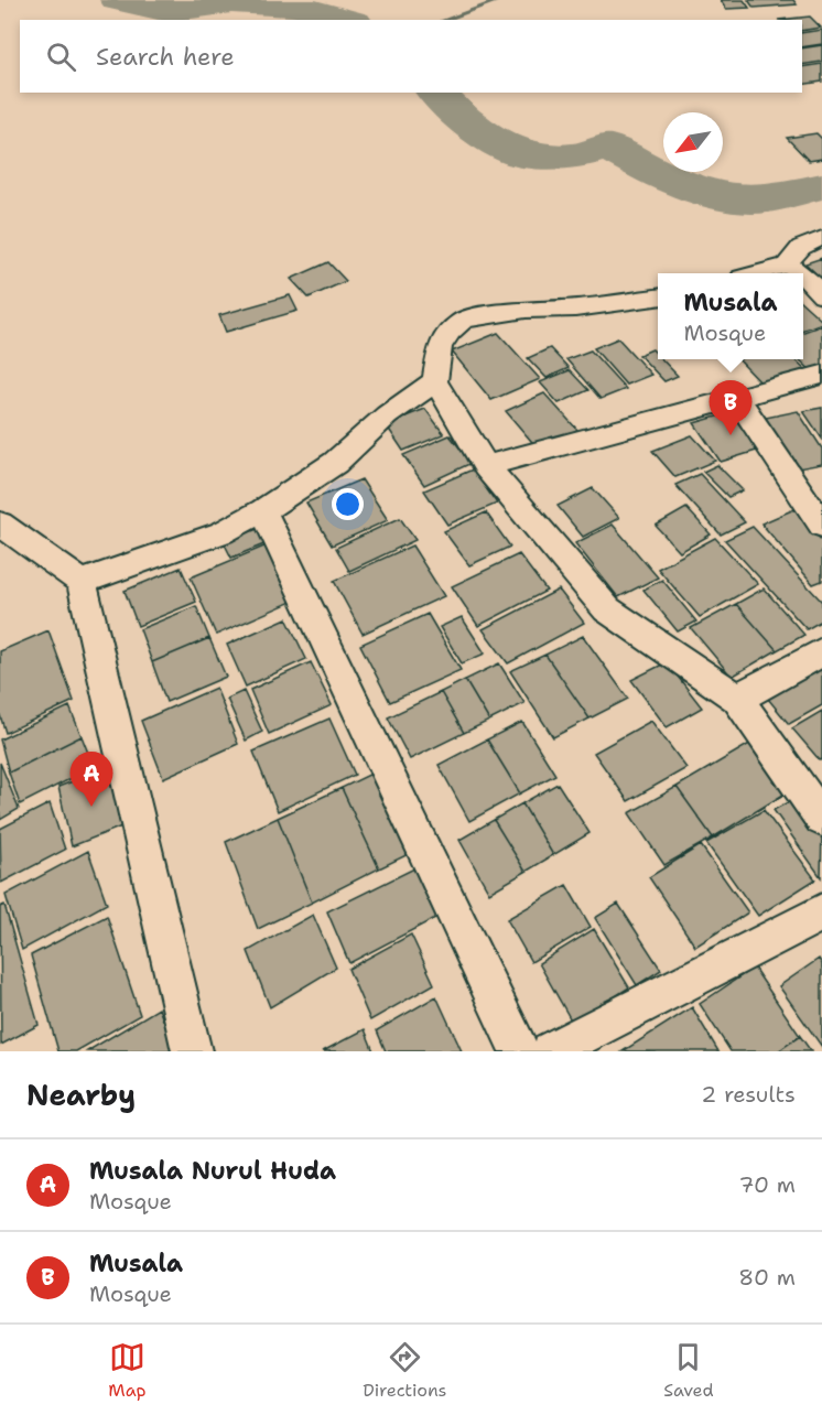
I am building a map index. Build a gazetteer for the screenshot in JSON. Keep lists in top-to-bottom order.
{
  "north": "bottom left",
  "page": {
    "search": "Search here",
    "popup": ["Musala", "Mosque"],
    "pins": ["B", "A"],
    "heading": ["Nearby", "2 results"],
    "list": [
      {
        "mark": "A",
        "name": "Musala Nurul Huda",
        "note": "Mosque",
        "value": "70 m"
      },
      {
        "mark": "B",
        "name": "Musala",
        "note": "Mosque",
        "value": "80 m"
      }
    ],
    "nav": ["Map", "Directions", "Saved"]
  }
}
